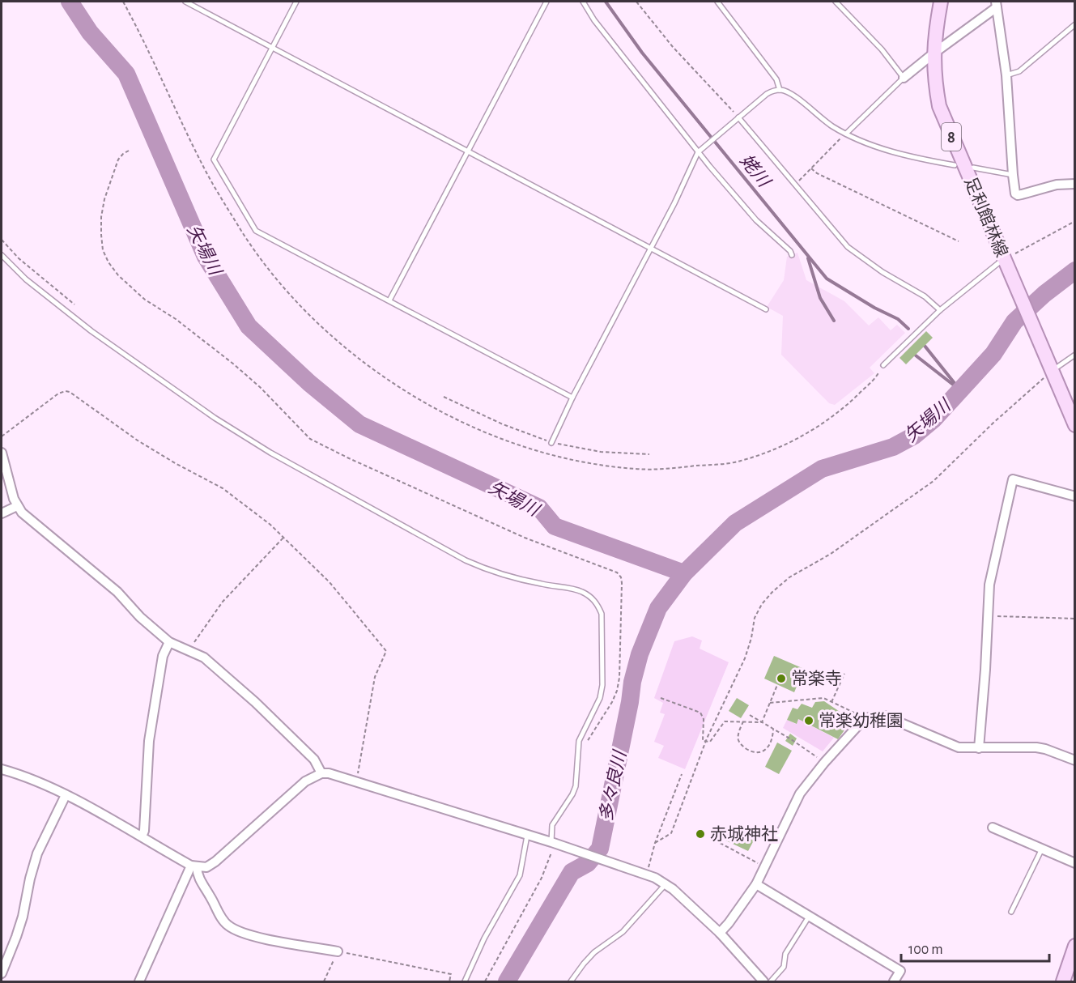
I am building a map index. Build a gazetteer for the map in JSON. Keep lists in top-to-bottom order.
{
  "streets": {
    "main road": ["8", "足利館林線"]
  },
  "water": ["姥川", "矢場川", "多々良川"],
  "places": ["常楽寺", "常楽幼稚園", "赤城神社"],
  "scale_bar": "100 m"
}
